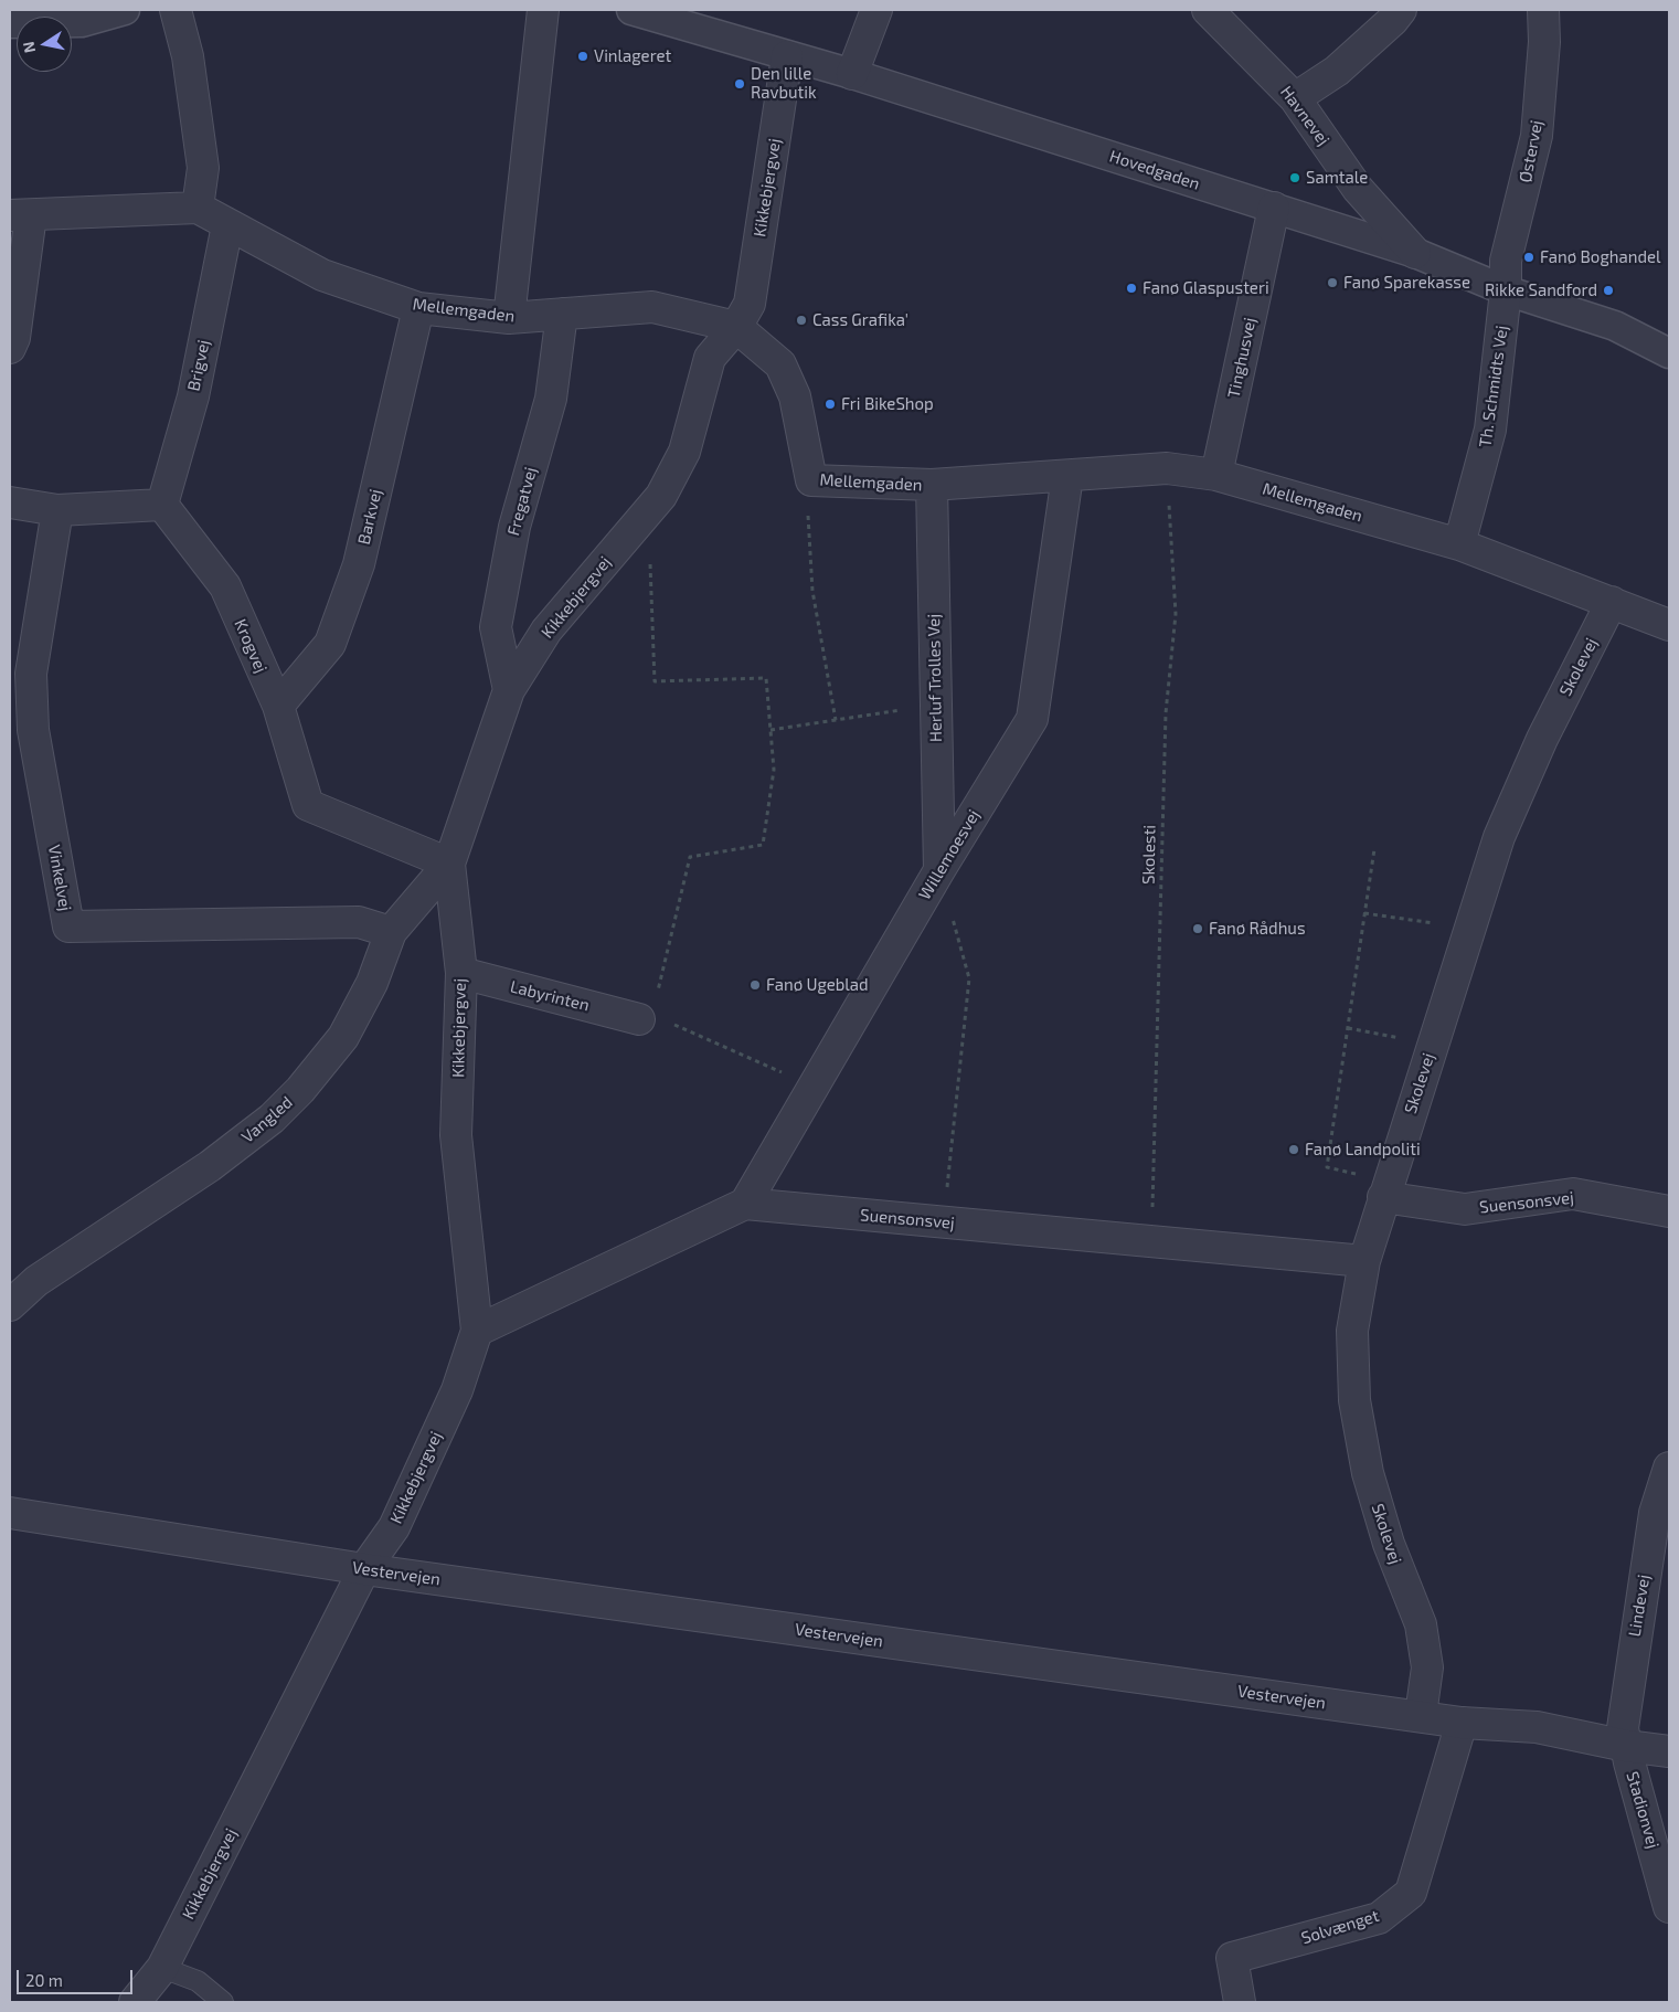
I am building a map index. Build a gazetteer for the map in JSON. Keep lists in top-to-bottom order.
{
  "streets": {
    "street": [
      "Havnevej",
      "Østervej",
      "Hovedgaden",
      "Kikkebjergvej",
      "Mellemgaden",
      "Tinghusvej",
      "Brigvej",
      "Th. Schmidts Vej",
      "Fregatvej",
      "Barkvej",
      "Krogvej",
      "Skolevej",
      "Herluf Trolles Vej",
      "Willemoesvej",
      "Vinkelvej",
      "Labyrinten",
      "Vangled",
      "Suensonsvej",
      "Vestervejen",
      "Lindevej",
      "Stadionvej",
      "Solvænget"
    ],
    "path": ["Skolesti"]
  },
  "crossings": [
    ["Havnevej", "Hovedgaden"],
    ["Østervej", "Hovedgaden"],
    ["Østervej", "Th. Schmidts Vej"],
    ["Hovedgaden", "Kikkebjergvej"],
    ["Hovedgaden", "Tinghusvej"],
    ["Hovedgaden", "Th. Schmidts Vej"],
    ["Kikkebjergvej", "Mellemgaden"],
    ["Kikkebjergvej", "Fregatvej"],
    ["Kikkebjergvej", "Krogvej"],
    ["Kikkebjergvej", "Labyrinten"],
    ["Kikkebjergvej", "Vangled"],
    ["Kikkebjergvej", "Vestervejen"],
    ["Mellemgaden", "Tinghusvej"],
    ["Mellemgaden", "Brigvej"],
    ["Mellemgaden", "Th. Schmidts Vej"],
    ["Mellemgaden", "Fregatvej"],
    ["Mellemgaden", "Barkvej"],
    ["Mellemgaden", "Skolevej"],
    ["Mellemgaden", "Herluf Trolles Vej"],
    ["Mellemgaden", "Willemoesvej"],
    ["Mellemgaden", "Skolesti"],
    ["Brigvej", "Krogvej"],
    ["Barkvej", "Krogvej"],
    ["Krogvej", "Vangled"],
    ["Skolevej", "Suensonsvej"],
    ["Skolevej", "Vestervejen"],
    ["Herluf Trolles Vej", "Willemoesvej"],
    ["Willemoesvej", "Suensonsvej"],
    ["Skolesti", "Suensonsvej"],
    ["Vinkelvej", "Vangled"],
    ["Vestervejen", "Lindevej"],
    ["Vestervejen", "Stadionvej"],
    ["Vestervejen", "Solvænget"],
    ["Lindevej", "Stadionvej"]
  ],
  "places": [
    "Vinlageret",
    "Den lille Ravbutik",
    "Samtale",
    "Fanø Boghandel",
    "Fanø Sparekasse",
    "Fanø Glaspusteri",
    "Rikke Sandford",
    "Cass Grafika'",
    "Fri BikeShop",
    "Fanø Rådhus",
    "Fanø Ugeblad",
    "Fanø Landpoliti"
  ],
  "scale_bar": "20 m",
  "north": "left"
}
